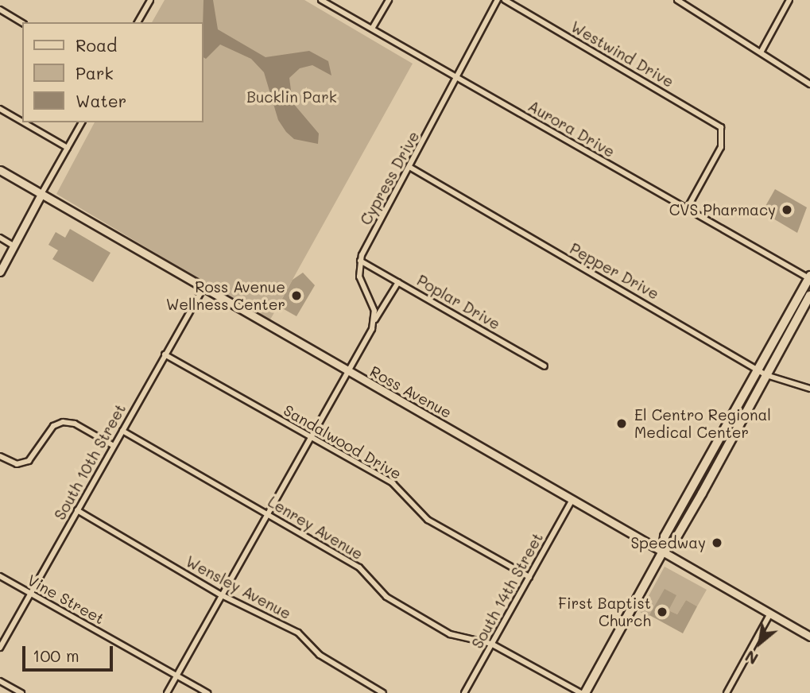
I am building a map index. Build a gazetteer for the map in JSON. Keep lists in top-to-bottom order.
{
  "streets": {
    "street": [
      "Westwind Drive",
      "Aurora Drive",
      "Cypress Drive",
      "Pepper Drive",
      "Poplar Drive",
      "Ross Avenue",
      "Sandalwood Drive",
      "South 10th Street",
      "Lenrey Avenue",
      "Wensley Avenue",
      "South 14th Street",
      "Vine Street"
    ]
  },
  "crossings": [
    ["Westwind Drive", "Aurora Drive"],
    ["Aurora Drive", "Cypress Drive"],
    ["Cypress Drive", "Pepper Drive"],
    ["Cypress Drive", "Poplar Drive"],
    ["Ross Avenue", "South 10th Street"],
    ["Ross Avenue", "South 14th Street"],
    ["Sandalwood Drive", "South 10th Street"],
    ["Sandalwood Drive", "South 14th Street"],
    ["South 10th Street", "Lenrey Avenue"],
    ["South 10th Street", "Wensley Avenue"],
    ["South 10th Street", "Vine Street"],
    ["Lenrey Avenue", "South 14th Street"]
  ],
  "parks": ["Bucklin Park"],
  "places": [
    "CVS Pharmacy",
    "Ross Avenue Wellness Center",
    "El Centro Regional Medical Center",
    "Speedway",
    "First Baptist Church"
  ],
  "legend": ["Road", "Park", "Water"],
  "scale_bar": "100 m",
  "north": "bottom left"
}
